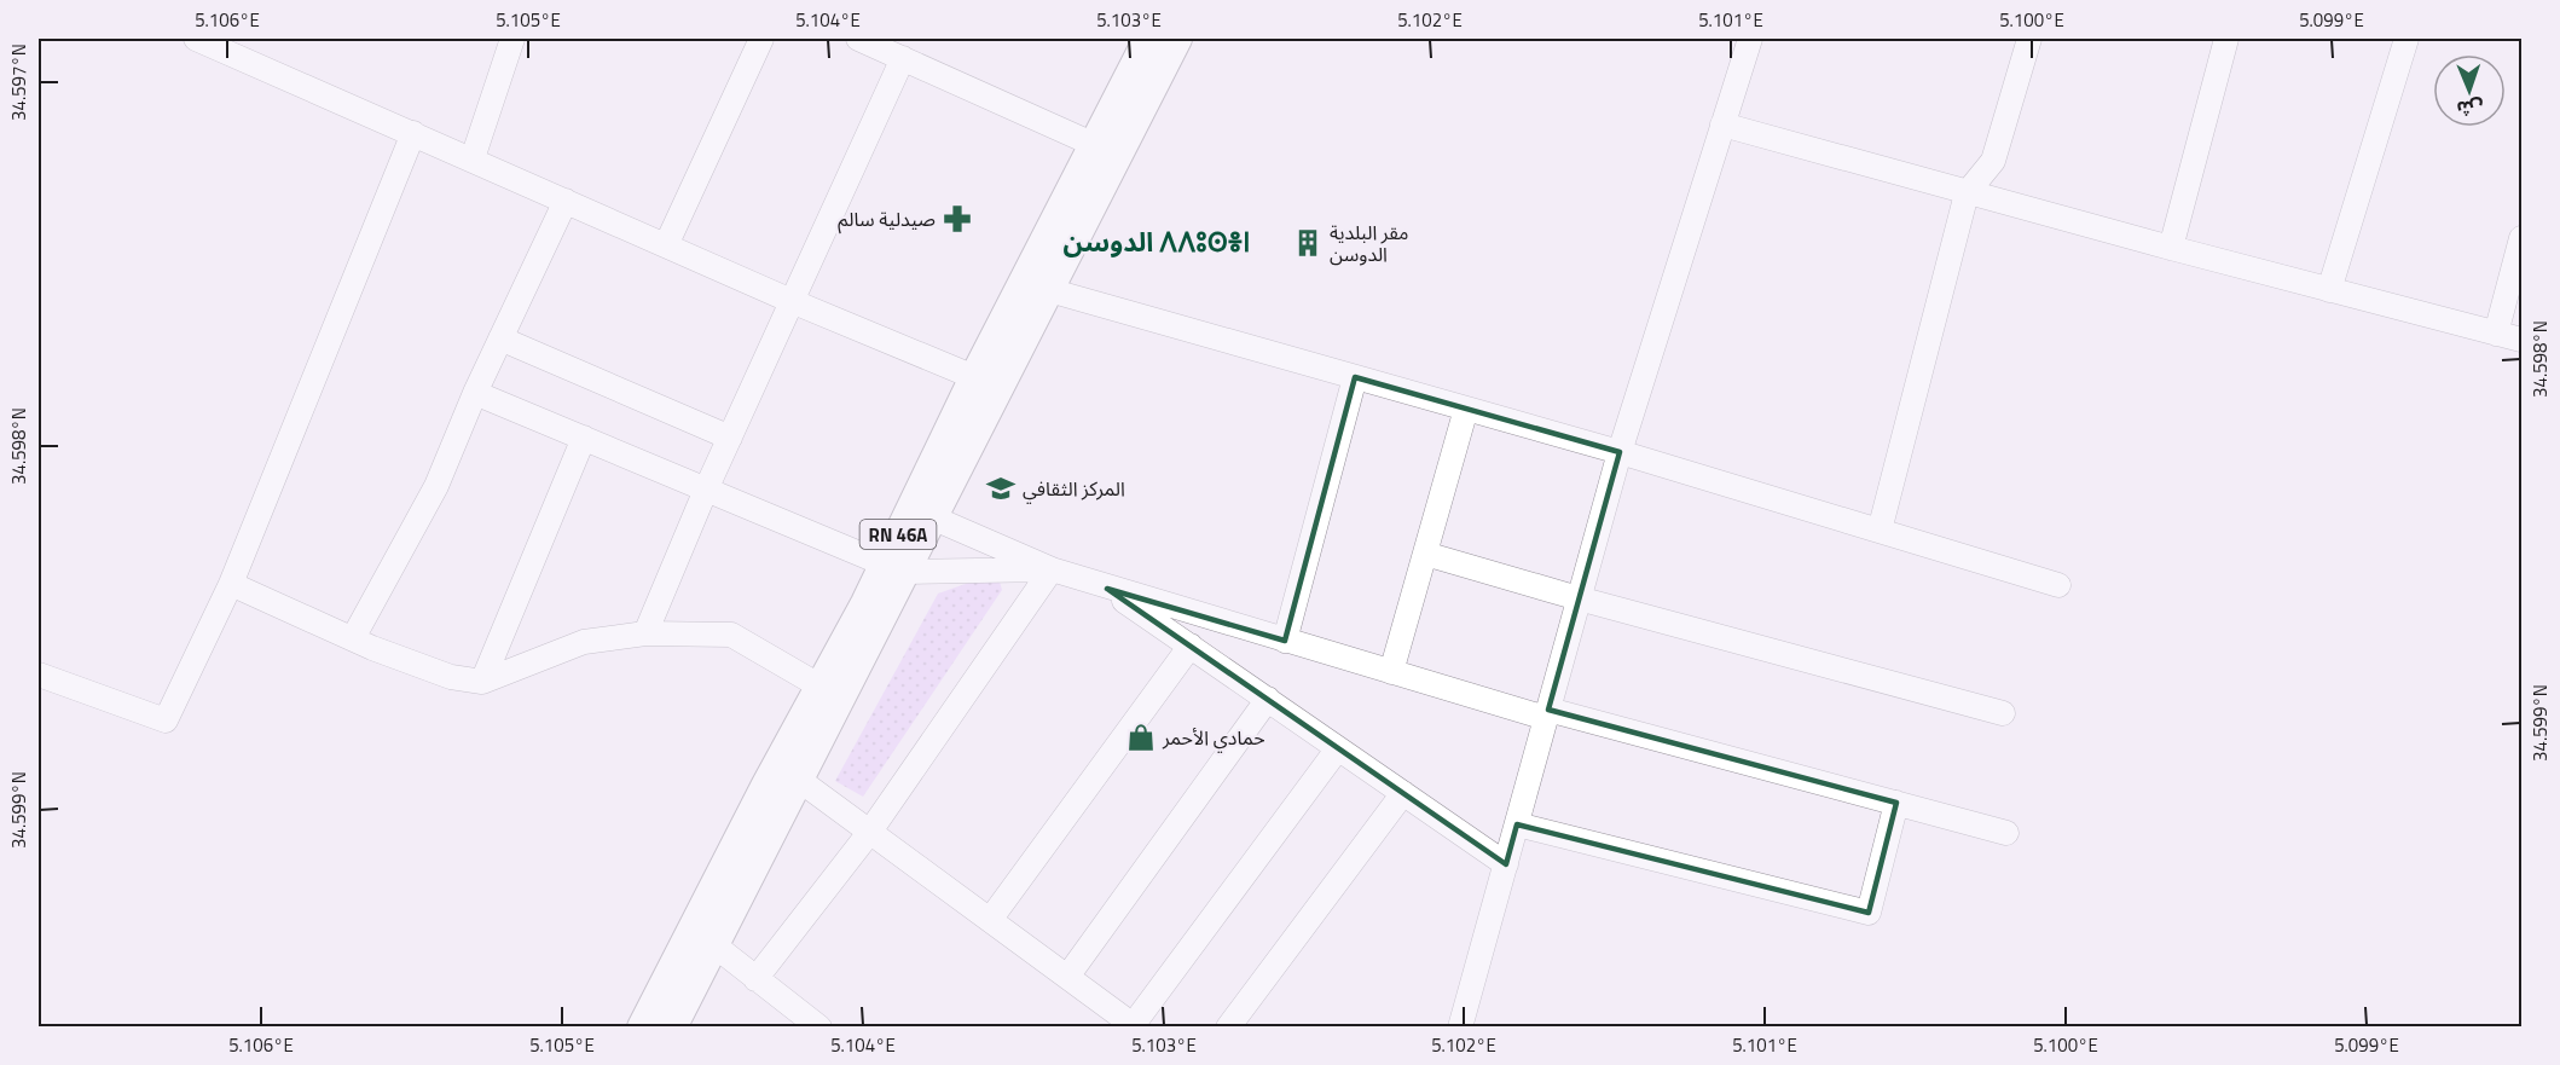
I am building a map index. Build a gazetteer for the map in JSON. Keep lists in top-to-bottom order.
{
  "streets": {
    "main road": ["RN 46A"]
  },
  "districts": ["الدوسن ⴷⴷⵓⵙⴻⵏ"],
  "places": {
    "pharmacy": ["صيدلية سالم"],
    "building": ["مقر البلدية الدوسن"],
    "school or university": ["المركز الثقافي"],
    "shop": ["حمادي الأحمر"]
  },
  "north": "bottom",
  "coordinates": [
    "5.106°E",
    "5.105°E",
    "5.104°E",
    "5.103°E",
    "5.102°E",
    "5.101°E",
    "5.100°E",
    "5.099°E",
    "34.597°N",
    "34.598°N",
    "34.599°N"
  ]
}
